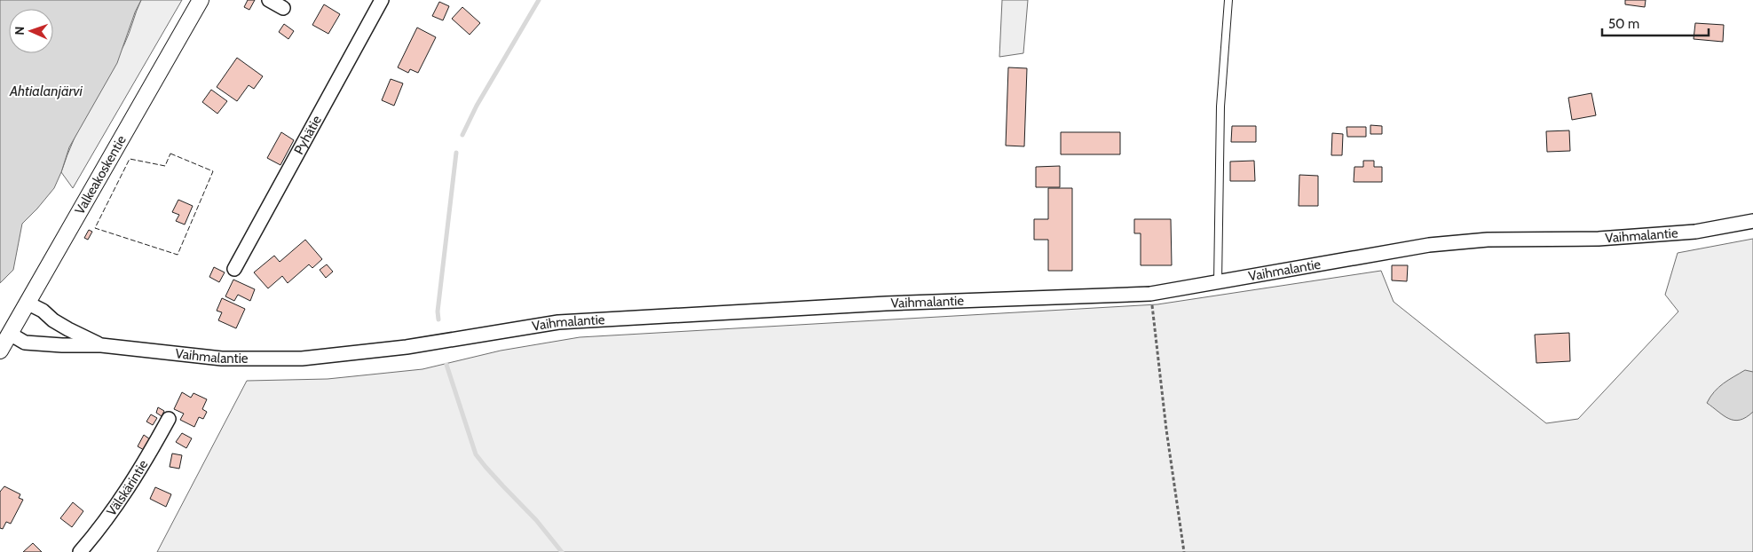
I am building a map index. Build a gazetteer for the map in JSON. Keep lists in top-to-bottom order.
{
  "streets": {
    "street": [
      "Pyhätie",
      "Valkeakoskentie",
      "Vaihmalantie",
      "Välskärintie"
    ]
  },
  "crossings": [
    ["Valkeakoskentie", "Vaihmalantie"]
  ],
  "water": ["Ahtialanjärvi"],
  "scale_bar": "50 m",
  "north": "left"
}
